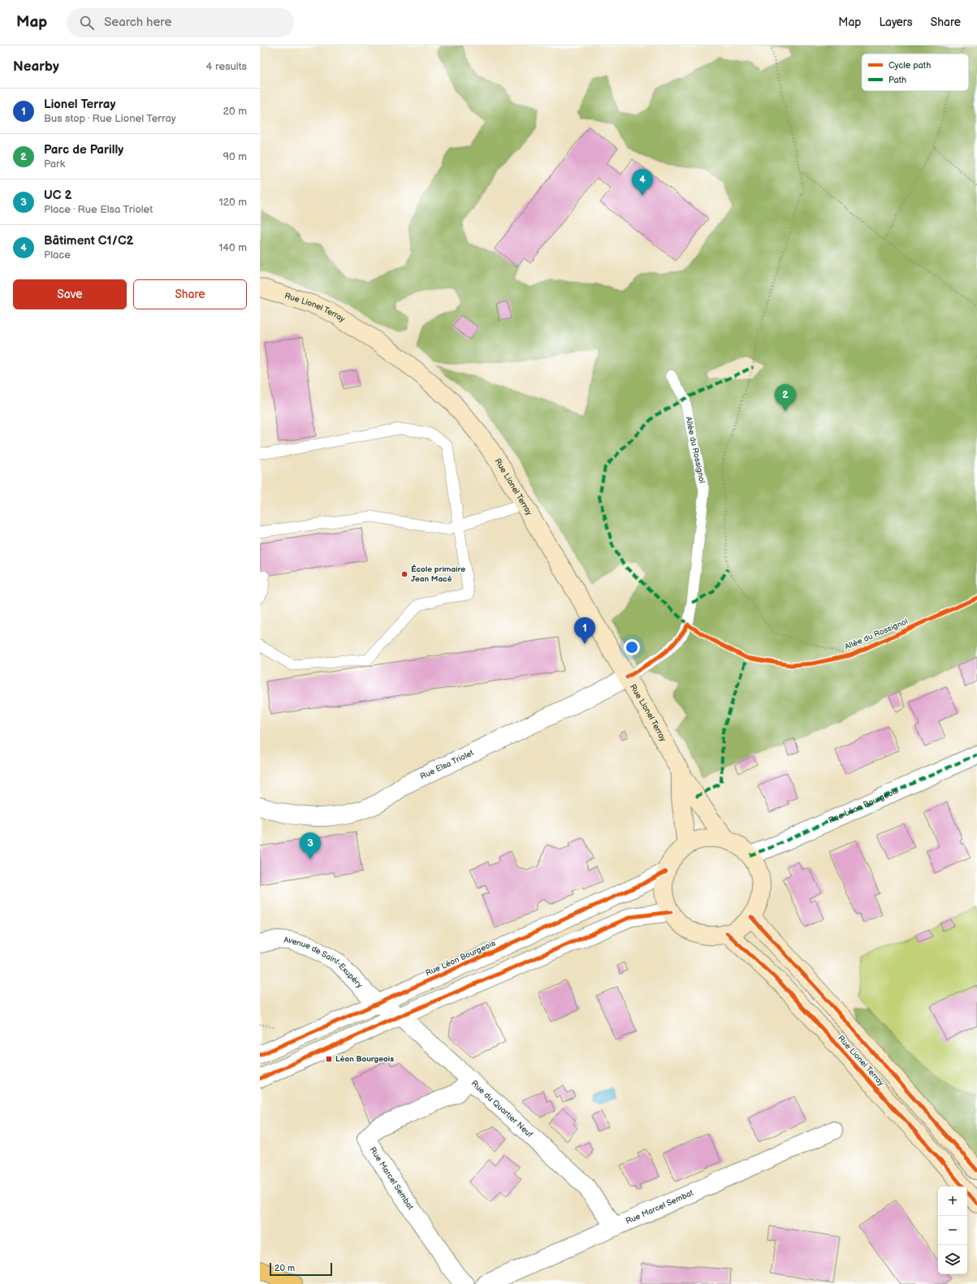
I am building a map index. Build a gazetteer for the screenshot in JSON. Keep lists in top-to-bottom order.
{
  "streets": {
    "main road": ["Rue Lionel Terray"],
    "street": [
      "Rue Elsa Triolet",
      "Rue Léon Bourgeois",
      "Avenue de Saint-Exupéry",
      "Rue du Quartier Neuf",
      "Rue Marcel Sembat"
    ],
    "lane": ["Allée du Rossignol"]
  },
  "crossings": [
    ["Rue Lionel Terray", "Rue Elsa Triolet"],
    ["Rue Lionel Terray", "Rue Léon Bourgeois"],
    ["Rue Léon Bourgeois", "Avenue de Saint-Exupéry"],
    ["Rue Léon Bourgeois", "Rue du Quartier Neuf"],
    ["Avenue de Saint-Exupéry", "Rue du Quartier Neuf"],
    ["Rue du Quartier Neuf", "Rue Marcel Sembat"]
  ],
  "places": {
    "other": ["École primaire Jean Macé"],
    "transit": ["Léon Bourgeois"]
  },
  "legend": ["Cycle path", "Path"],
  "scale_bar": "20 m",
  "page": {
    "header": "Map",
    "search": "Search here",
    "nav": ["Map", "Layers", "Share"],
    "heading": ["Nearby", "4 results"],
    "list": [
      {
        "mark": "1",
        "name": "Lionel Terray",
        "note": "Bus stop · Rue Lionel Terray",
        "value": "20 m"
      },
      {
        "mark": "2",
        "name": "Parc de Parilly",
        "note": "Park",
        "value": "90 m"
      },
      {
        "mark": "3",
        "name": "UC 2",
        "note": "Place · Rue Elsa Triolet",
        "value": "120 m"
      },
      {
        "mark": "4",
        "name": "Bâtiment C1/C2",
        "note": "Place",
        "value": "140 m"
      }
    ],
    "pins": [
      "4",
      "2",
      "1",
      "3"
    ],
    "buttons": ["Save", "Share"],
    "map_buttons": ["+", "−"],
    "scale": "20 m"
  }
}
